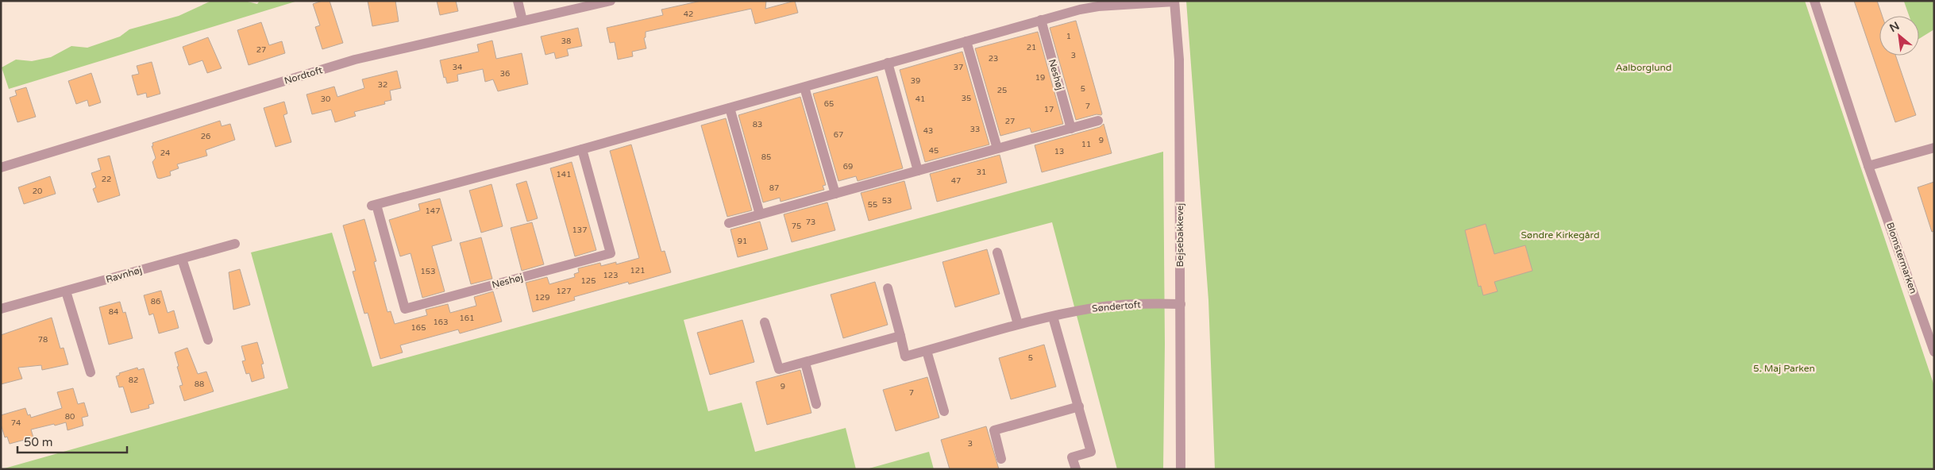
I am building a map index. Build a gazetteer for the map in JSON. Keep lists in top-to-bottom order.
{
  "streets": {
    "street": [
      "Neshøj",
      "Nordtoft",
      "Bejsebakkevej",
      "Blomstermarken",
      "Ravnhøj",
      "Søndertoft"
    ]
  },
  "crossings": [
    ["Neshøj", "Bejsebakkevej"],
    ["Bejsebakkevej", "Søndertoft"]
  ],
  "parks": ["Aalborglund", "Søndre Kirkegård", "5. Maj Parken"],
  "house_numbers": [
    "42",
    "1",
    "38",
    "21",
    "27",
    "3",
    "23",
    "34",
    "37",
    "36",
    "19",
    "39",
    "32",
    "5",
    "25",
    "35",
    "30",
    "41",
    "65",
    "7",
    "17",
    "27",
    "83",
    "33",
    "43",
    "67",
    "26",
    "9",
    "11",
    "45",
    "13",
    "24",
    "85",
    "69",
    "31",
    "141",
    "22",
    "47",
    "87",
    "20",
    "53",
    "55",
    "147",
    "73",
    "75",
    "137",
    "91",
    "121",
    "153",
    "123",
    "125",
    "127",
    "129",
    "86",
    "84",
    "161",
    "163",
    "165",
    "78",
    "5",
    "82",
    "88",
    "9",
    "7",
    "80",
    "74",
    "3"
  ],
  "scale_bar": "50 m",
  "north": "top left"
}
